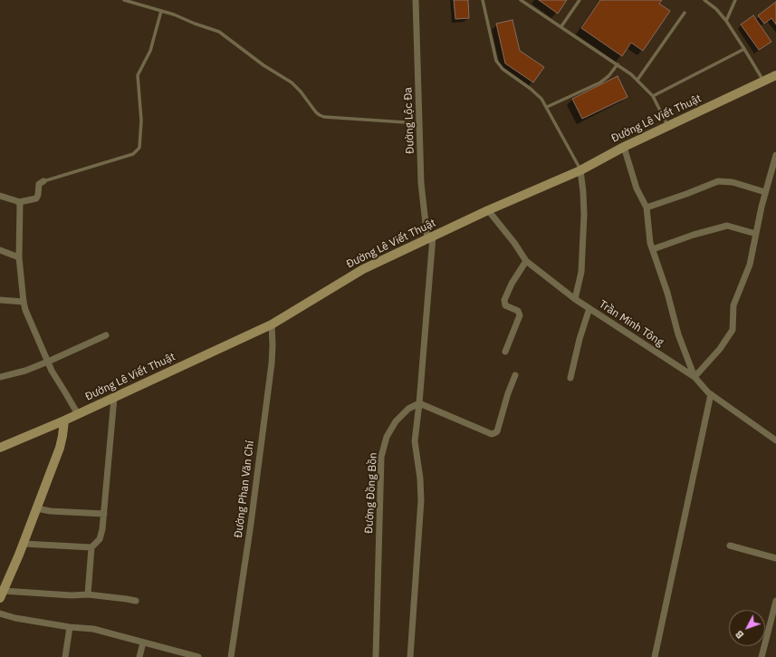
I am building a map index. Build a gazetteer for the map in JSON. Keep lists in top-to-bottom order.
{
  "streets": {
    "main road": ["Đường Lê Viết Thuật"],
    "street": [
      "Đường Lộc Đa",
      "Trần Minh Tông",
      "Đường Phan Văn Chí",
      "Đường Đồng Bồn"
    ]
  },
  "crossings": [
    ["Đường Lê Viết Thuật", "Đường Lộc Đa"],
    ["Đường Lê Viết Thuật", "Trần Minh Tông"],
    ["Đường Lê Viết Thuật", "Đường Phan Văn Chí"]
  ],
  "north": "bottom left"
}
